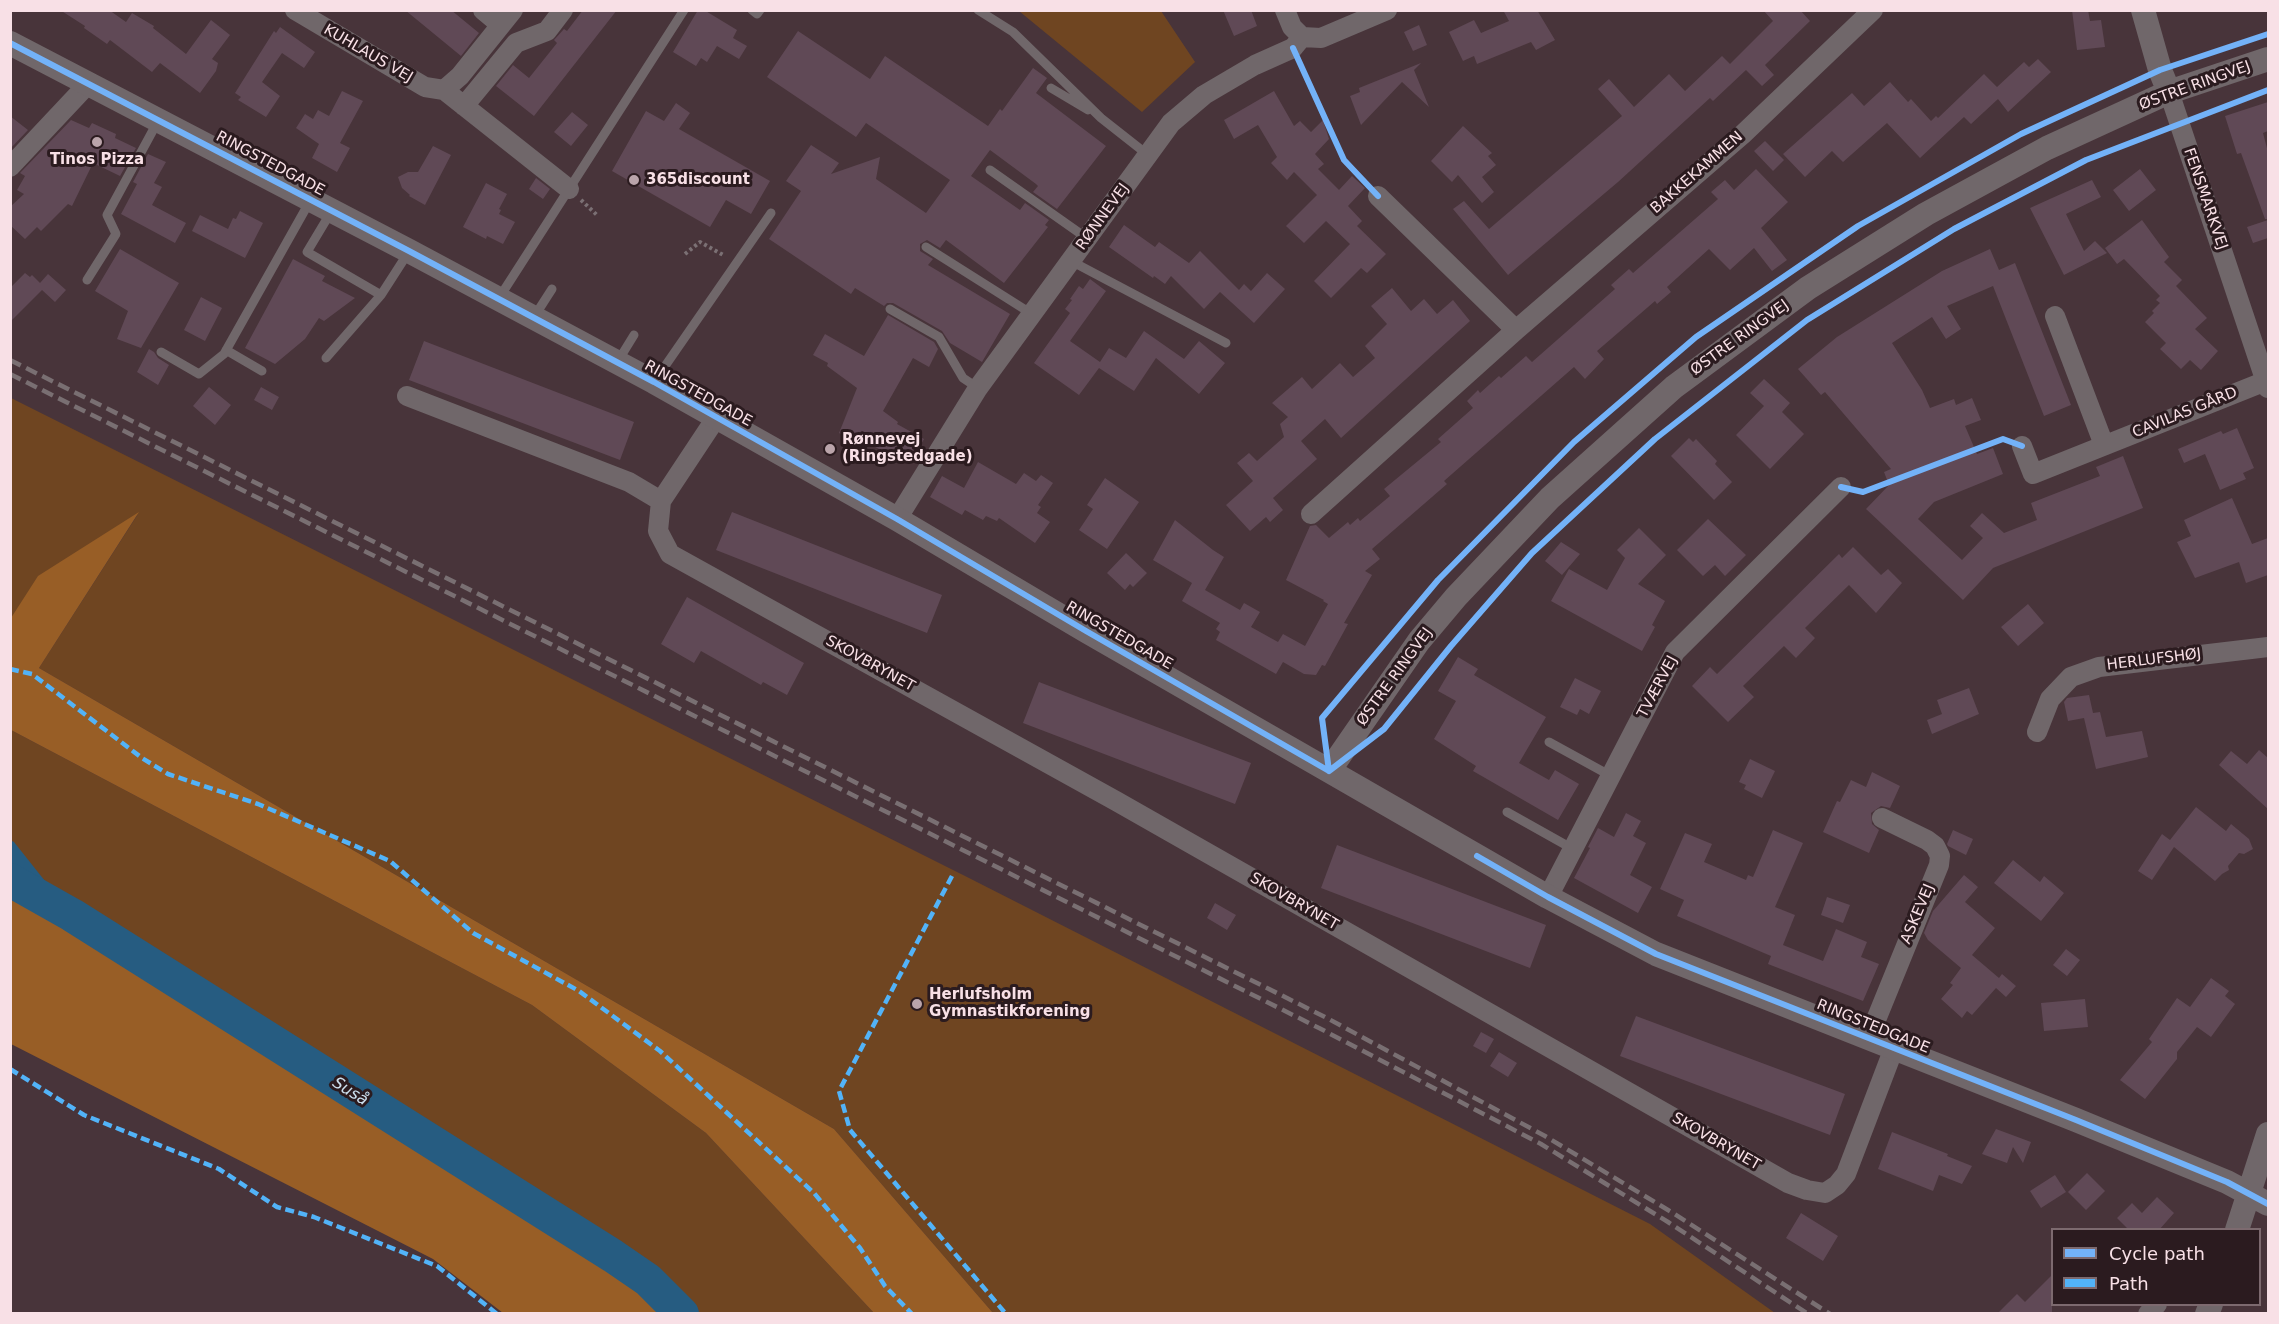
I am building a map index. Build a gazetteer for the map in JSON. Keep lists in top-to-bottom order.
{
  "streets": {
    "street": [
      "KUHLAUS VEJ",
      "ØSTRE RINGVEJ",
      "RINGSTEDGADE",
      "BAKKEKAMMEN",
      "FENSMARKVEJ",
      "RØNNEVEJ",
      "CAVILAS GÅRD",
      "HERLUFSHØJ",
      "SKOVBRYNET",
      "TVÆRVEJ",
      "ASKEVEJ"
    ]
  },
  "crossings": [
    ["ØSTRE RINGVEJ", "RINGSTEDGADE"],
    ["ØSTRE RINGVEJ", "FENSMARKVEJ"],
    ["RINGSTEDGADE", "RØNNEVEJ"],
    ["RINGSTEDGADE", "SKOVBRYNET"],
    ["RINGSTEDGADE", "TVÆRVEJ"],
    ["RINGSTEDGADE", "ASKEVEJ"],
    ["FENSMARKVEJ", "CAVILAS GÅRD"]
  ],
  "water": ["Suså"],
  "places": [
    "Tinos Pizza",
    "365discount",
    "Rønnevej (Ringstedgade)",
    "Herlufsholm Gymnastikforening"
  ],
  "legend": ["Cycle path", "Path"]
}
